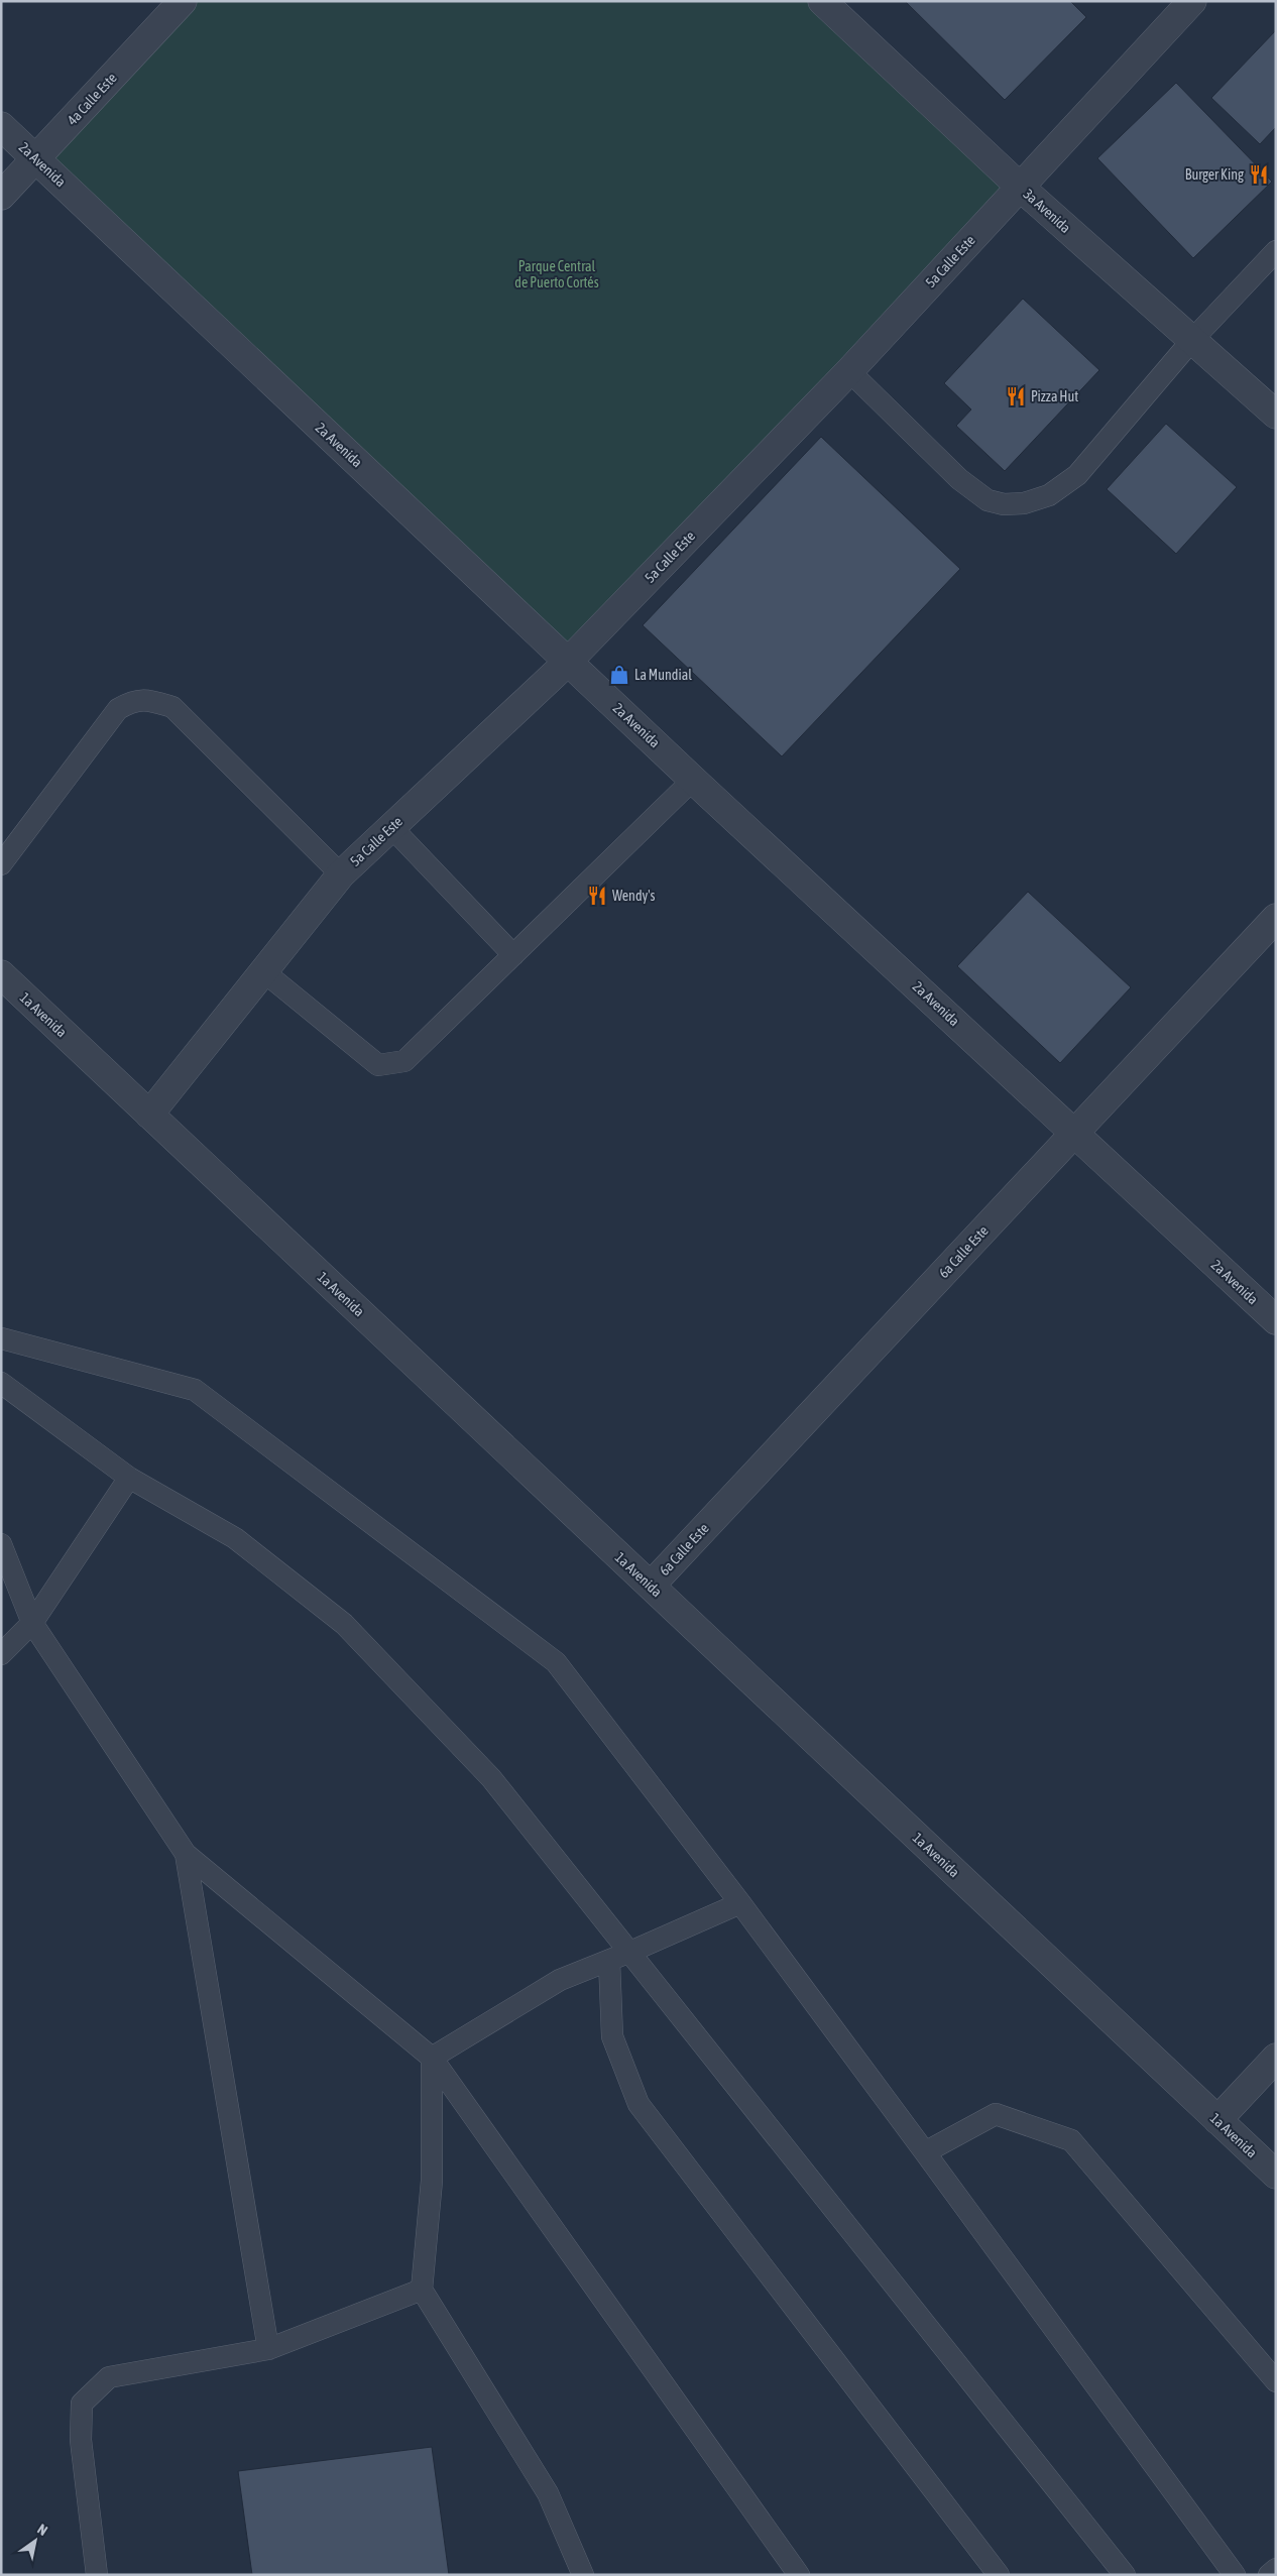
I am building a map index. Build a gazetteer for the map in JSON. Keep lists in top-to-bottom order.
{
  "streets": {
    "street": [
      "4a Calle Este",
      "2a Avenida",
      "3a Avenida",
      "5a Calle Este",
      "1a Avenida",
      "6a Calle Este"
    ]
  },
  "crossings": [
    ["4a Calle Este", "2a Avenida"],
    ["2a Avenida", "5a Calle Este"],
    ["2a Avenida", "6a Calle Este"],
    ["3a Avenida", "5a Calle Este"],
    ["5a Calle Este", "1a Avenida"],
    ["1a Avenida", "6a Calle Este"]
  ],
  "parks": ["Parque Central de Puerto Cortés"],
  "places": {
    "restaurant": ["Burger King", "Pizza Hut", "Wendy's"],
    "shop": ["La Mundial"]
  },
  "north": "top right"
}
